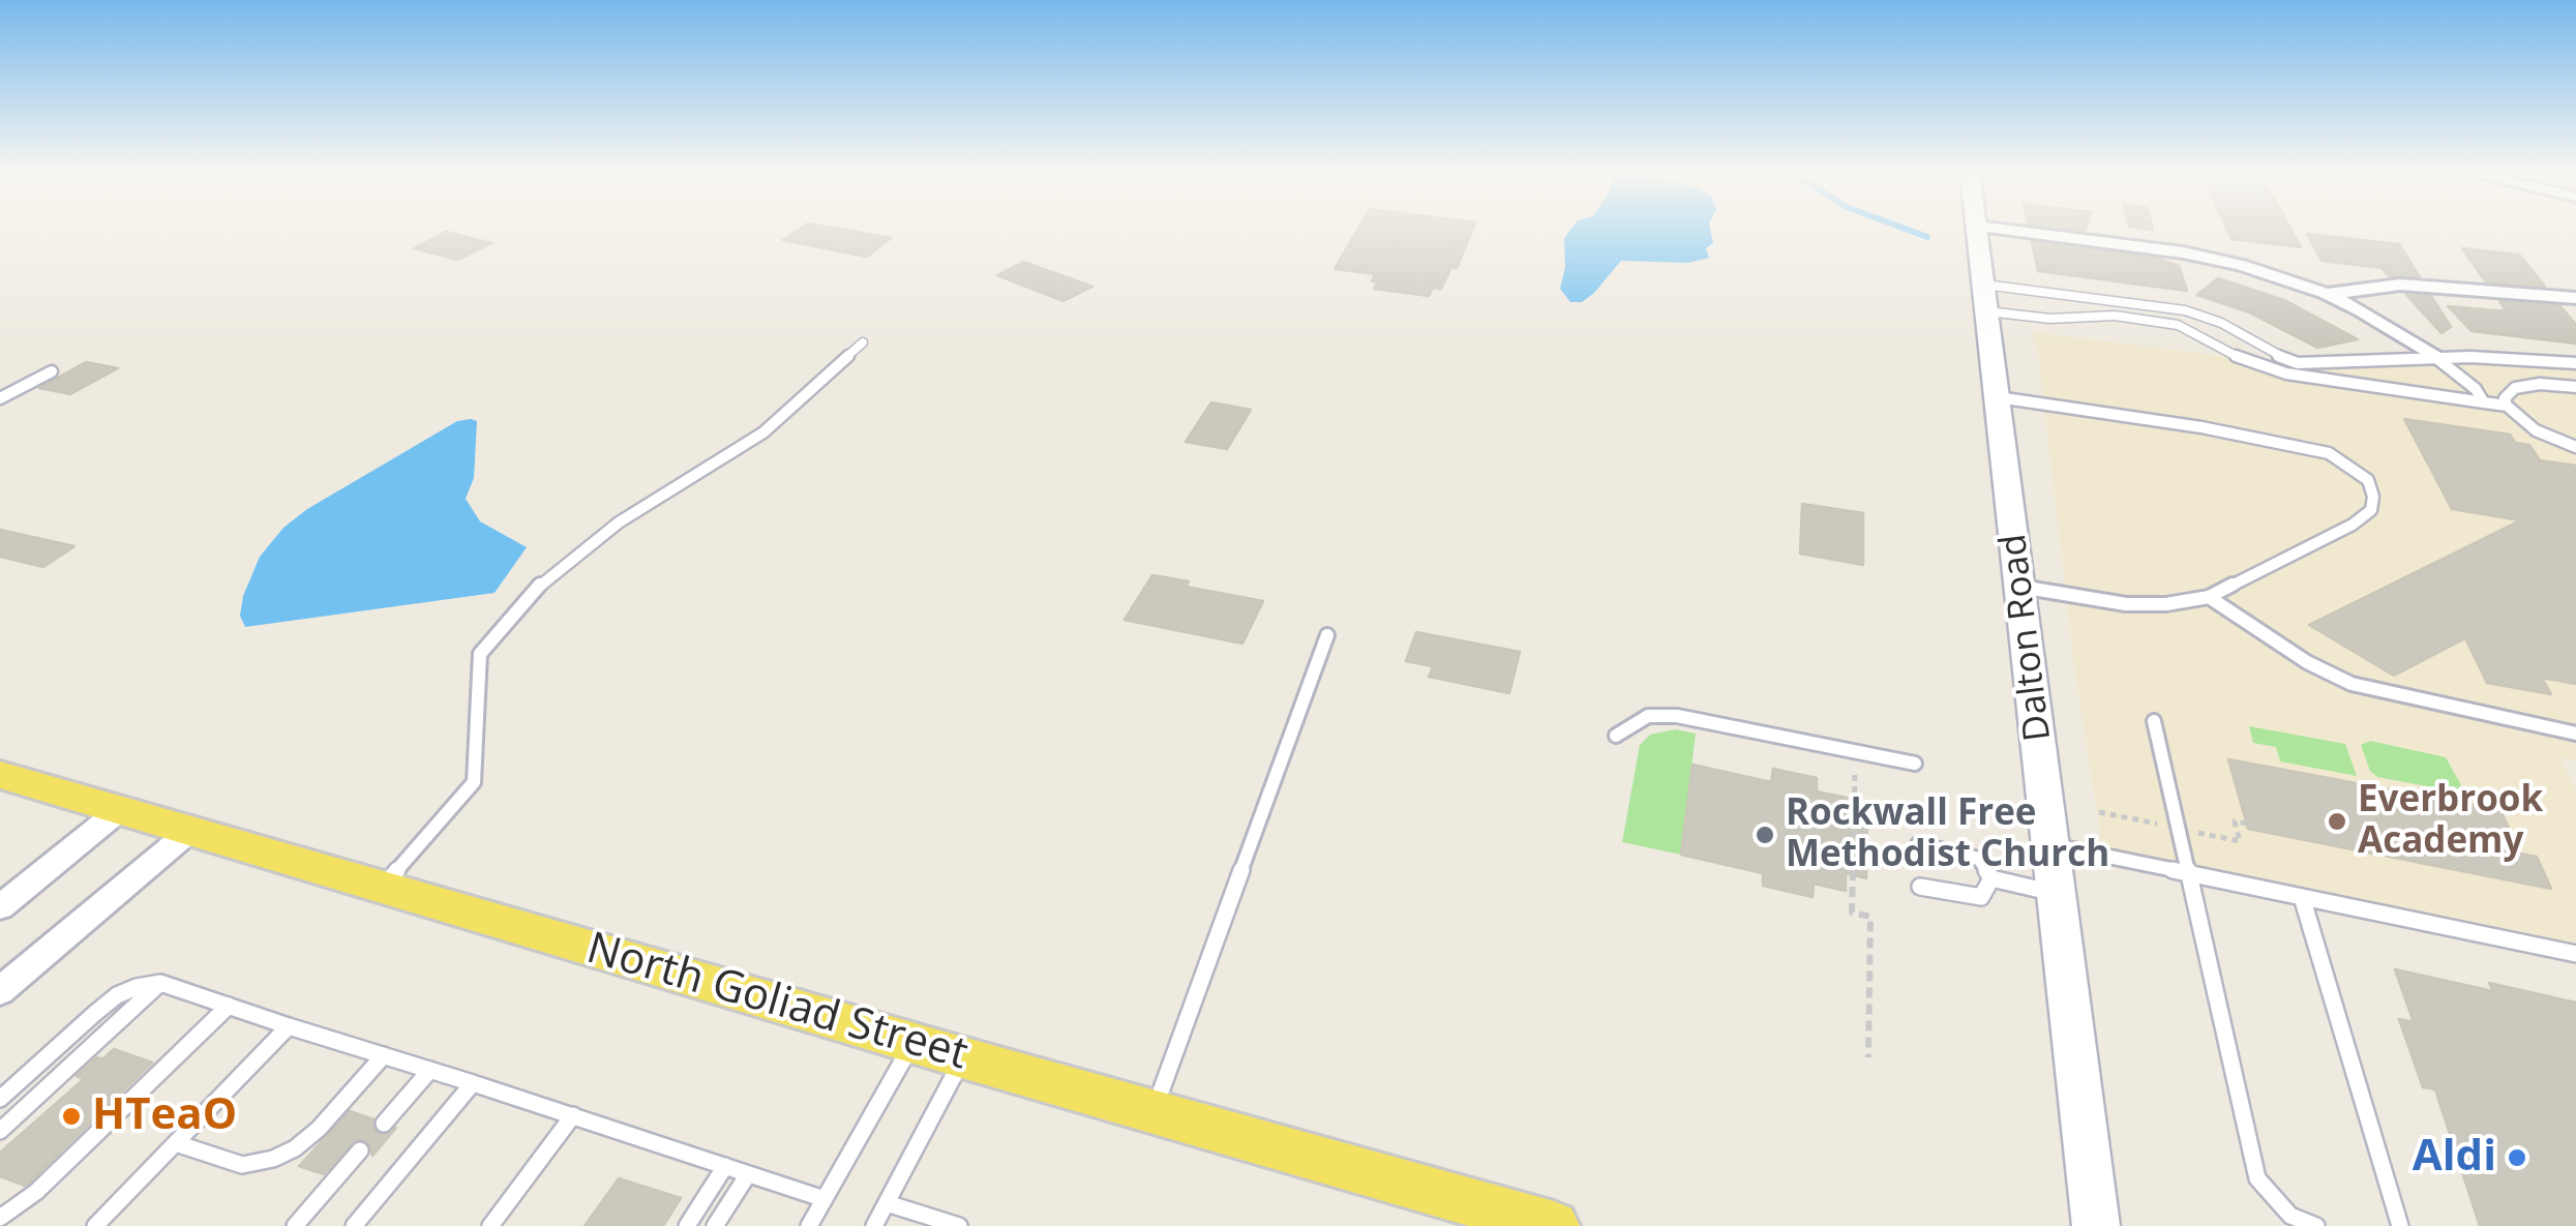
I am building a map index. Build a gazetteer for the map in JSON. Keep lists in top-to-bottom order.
{
  "streets": {
    "main road": ["North Goliad Street"],
    "street": ["Dalton Road"]
  },
  "places": [
    "Everbrook Academy",
    "Rockwall Free Methodist Church",
    "HTeaO",
    "Aldi"
  ]
}
